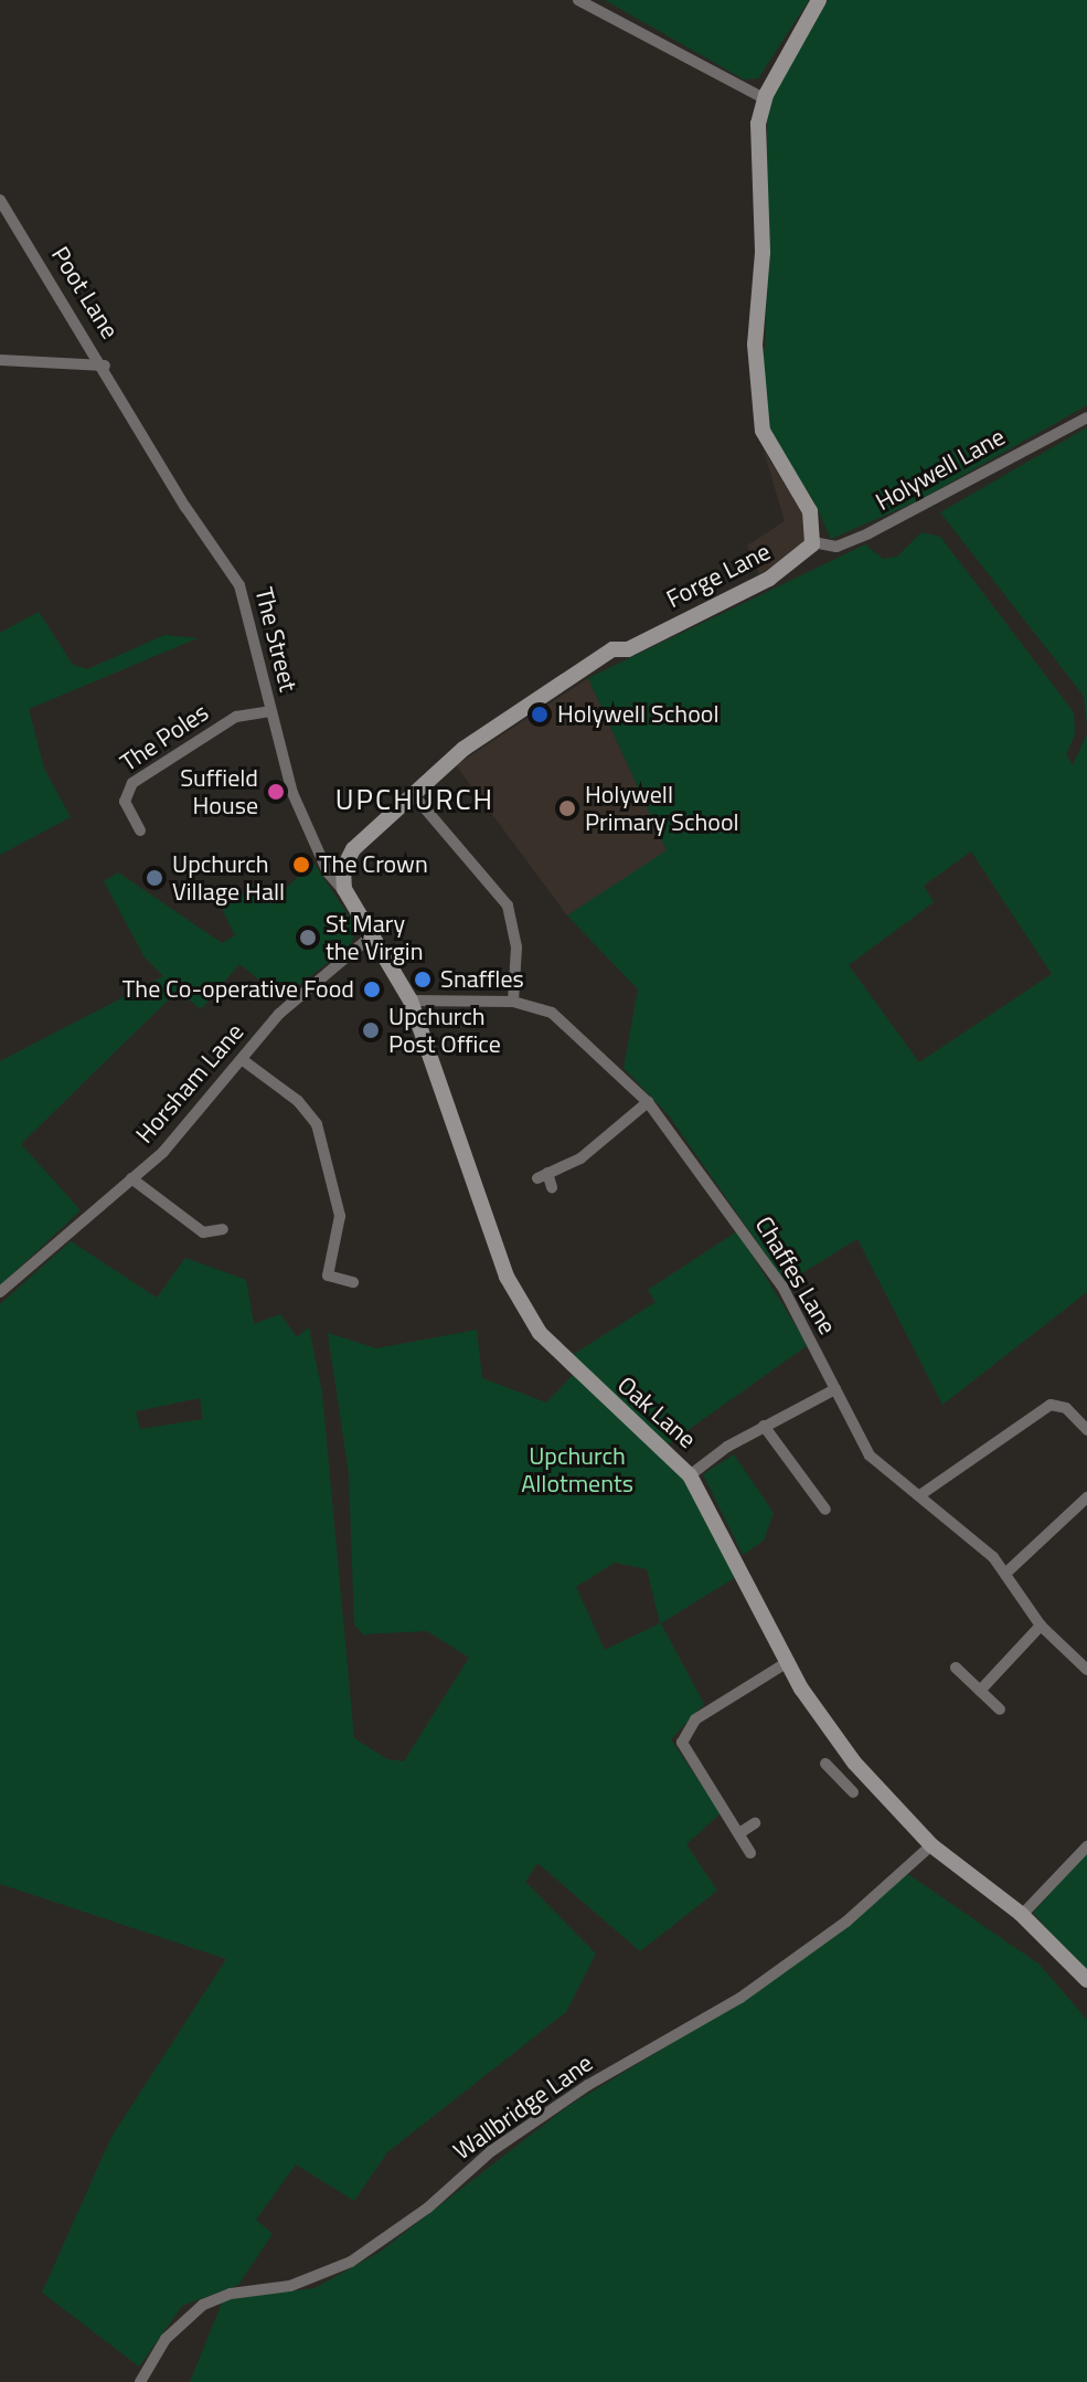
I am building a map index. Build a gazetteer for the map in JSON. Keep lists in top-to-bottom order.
{
  "streets": {
    "street": [
      "Poot Lane",
      "Holywell Lane",
      "Forge Lane",
      "The Street",
      "The Poles",
      "Horsham Lane",
      "Chaffes Lane",
      "Oak Lane",
      "Wallbridge Lane"
    ]
  },
  "crossings": [
    ["Poot Lane", "The Street"],
    ["Holywell Lane", "Forge Lane"],
    ["The Street", "The Poles"],
    ["The Street", "Oak Lane"],
    ["Horsham Lane", "Oak Lane"],
    ["Chaffes Lane", "Oak Lane"],
    ["Oak Lane", "Wallbridge Lane"]
  ],
  "districts": ["UPCHURCH"],
  "parks": ["Upchurch Allotments"],
  "places": [
    "Holywell School",
    "Suffield House",
    "Holywell Primary School",
    "The Crown",
    "Upchurch Village Hall",
    "St Mary the Virgin",
    "Snaffles",
    "The Co-operative Food",
    "Upchurch Post Office"
  ]
}
